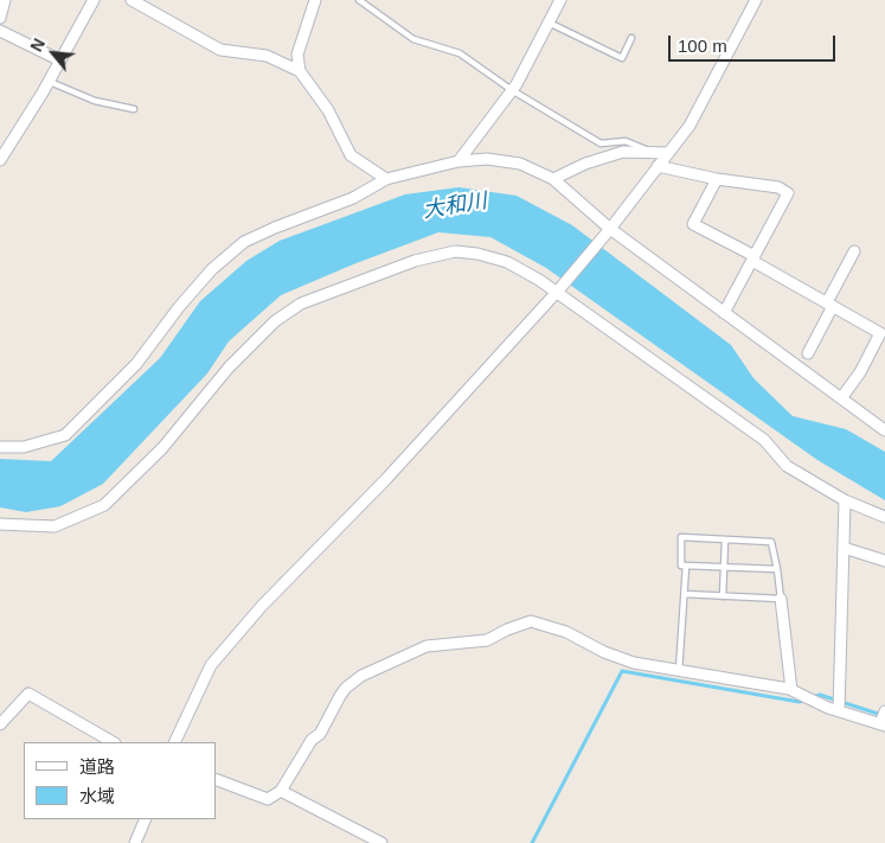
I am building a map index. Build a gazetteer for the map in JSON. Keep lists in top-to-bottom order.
{
  "water": ["大和川"],
  "legend": ["道路", "水域"],
  "scale_bar": "100 m",
  "north": "top left"
}
